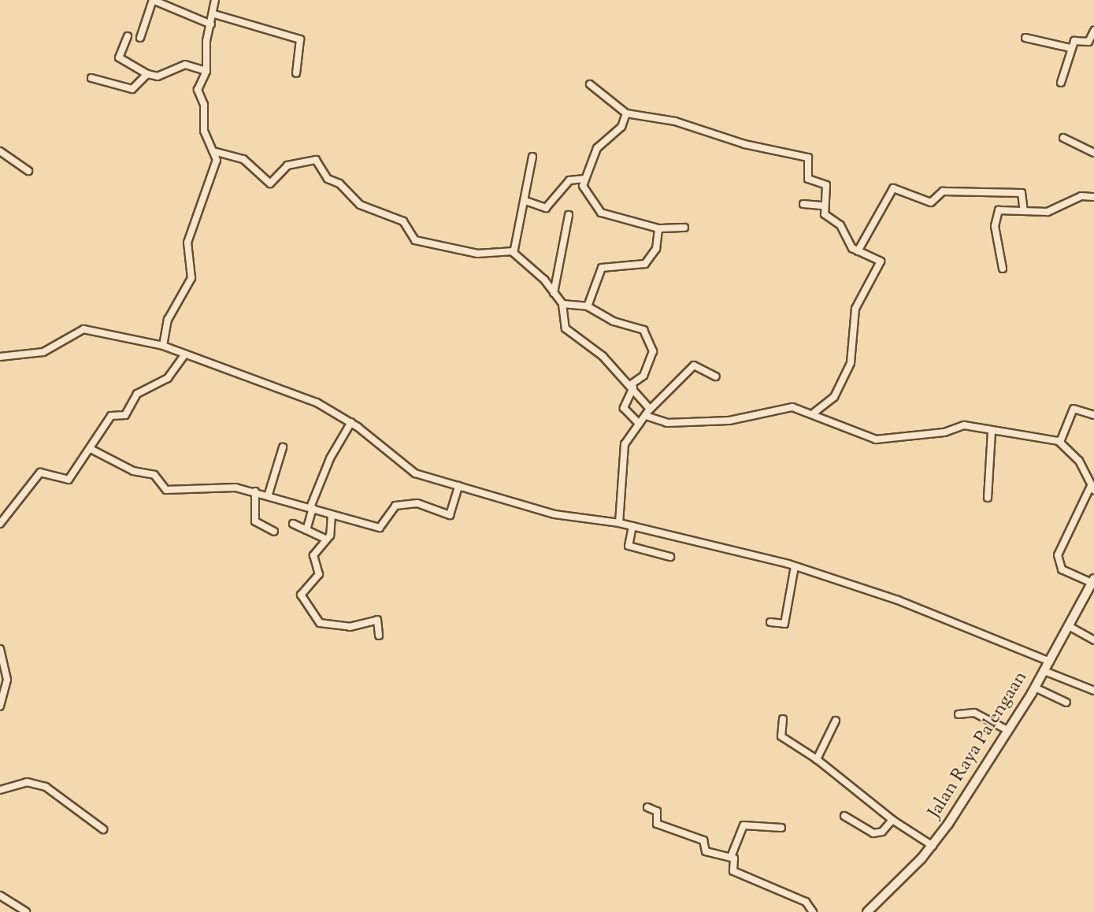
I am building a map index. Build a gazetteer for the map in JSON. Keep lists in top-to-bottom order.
{
  "streets": {
    "street": ["Jalan Raya Palengaan"]
  }
}
